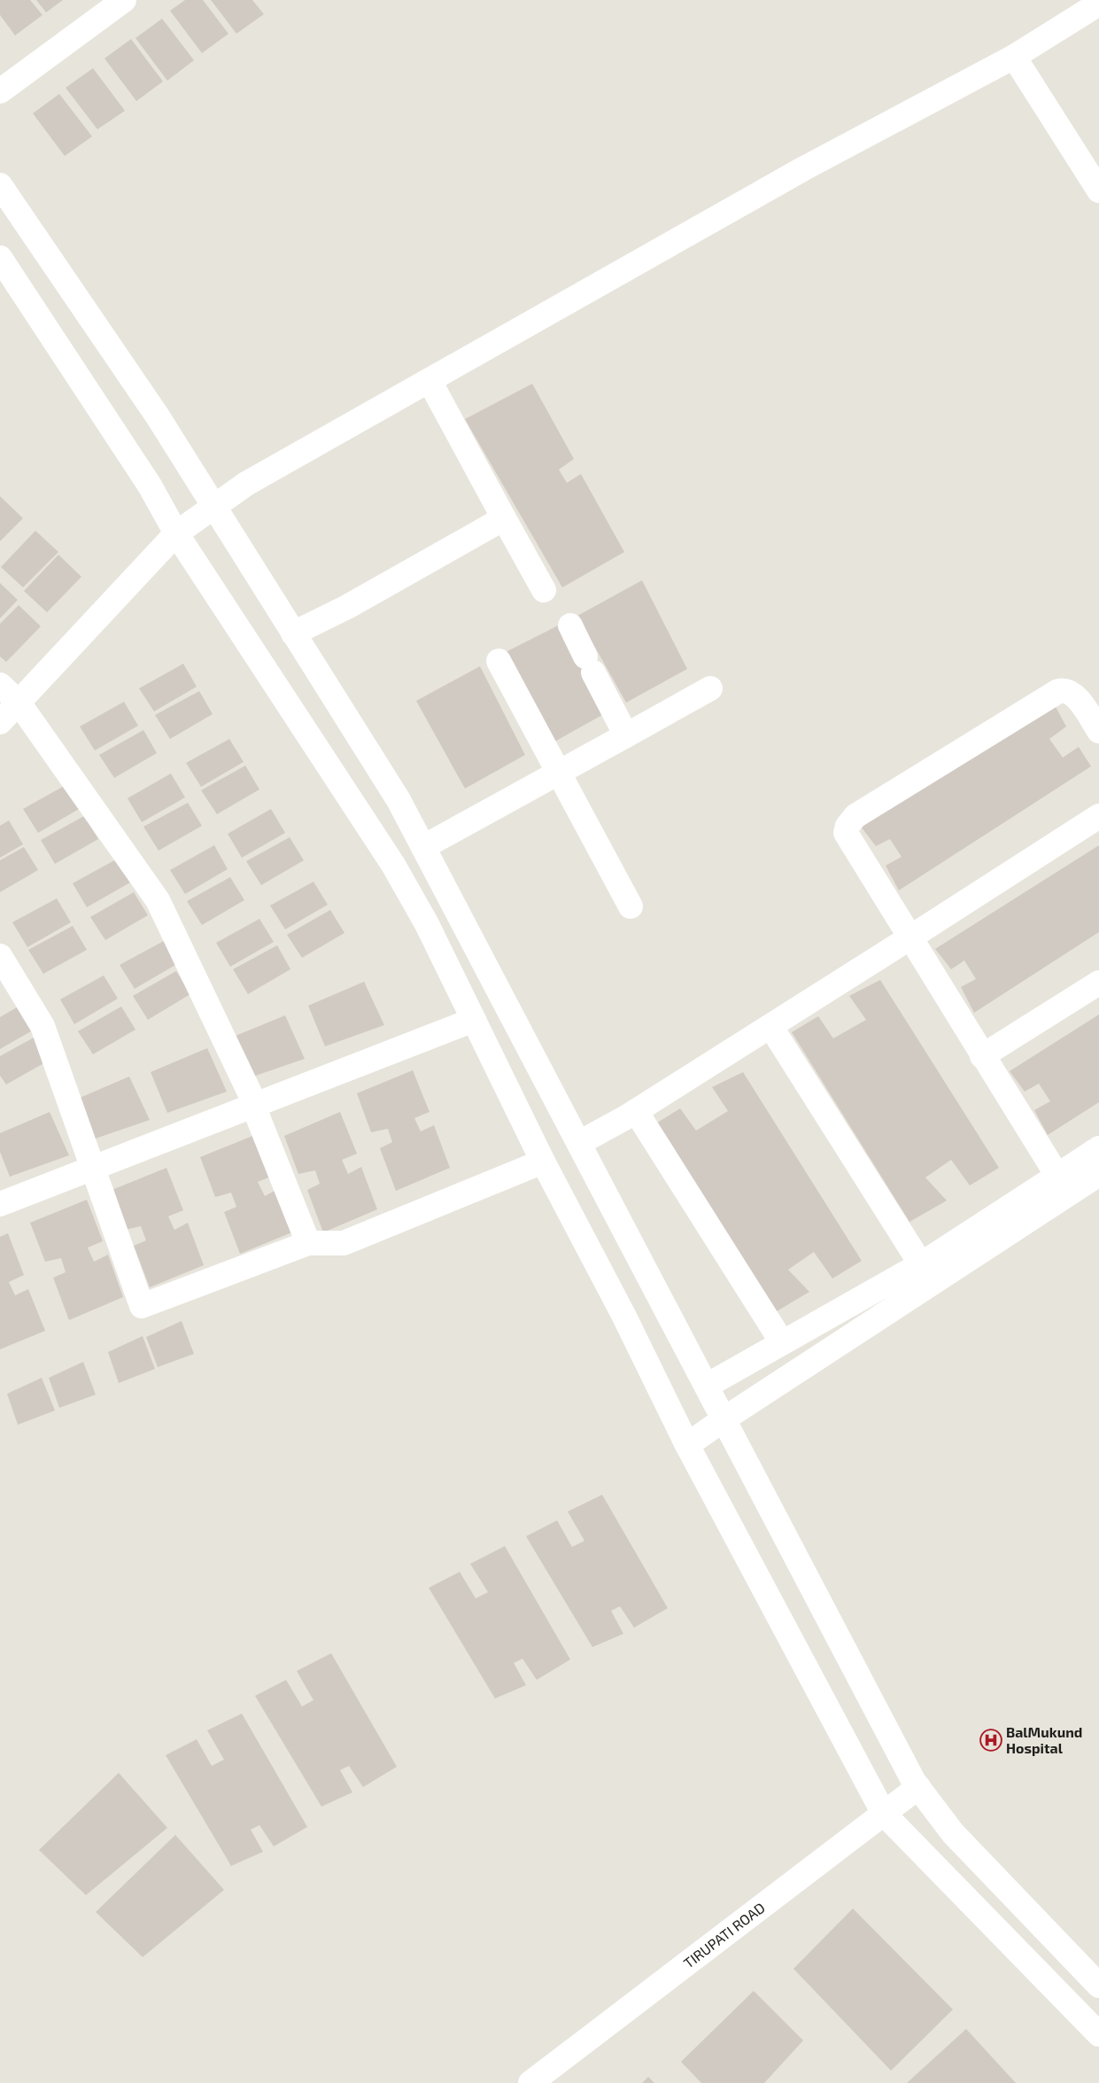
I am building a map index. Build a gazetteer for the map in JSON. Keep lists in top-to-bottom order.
{
  "streets": {
    "street": ["TIRUPATI ROAD"]
  },
  "places": {
    "hospital": ["BalMukund Hospital"]
  }
}
